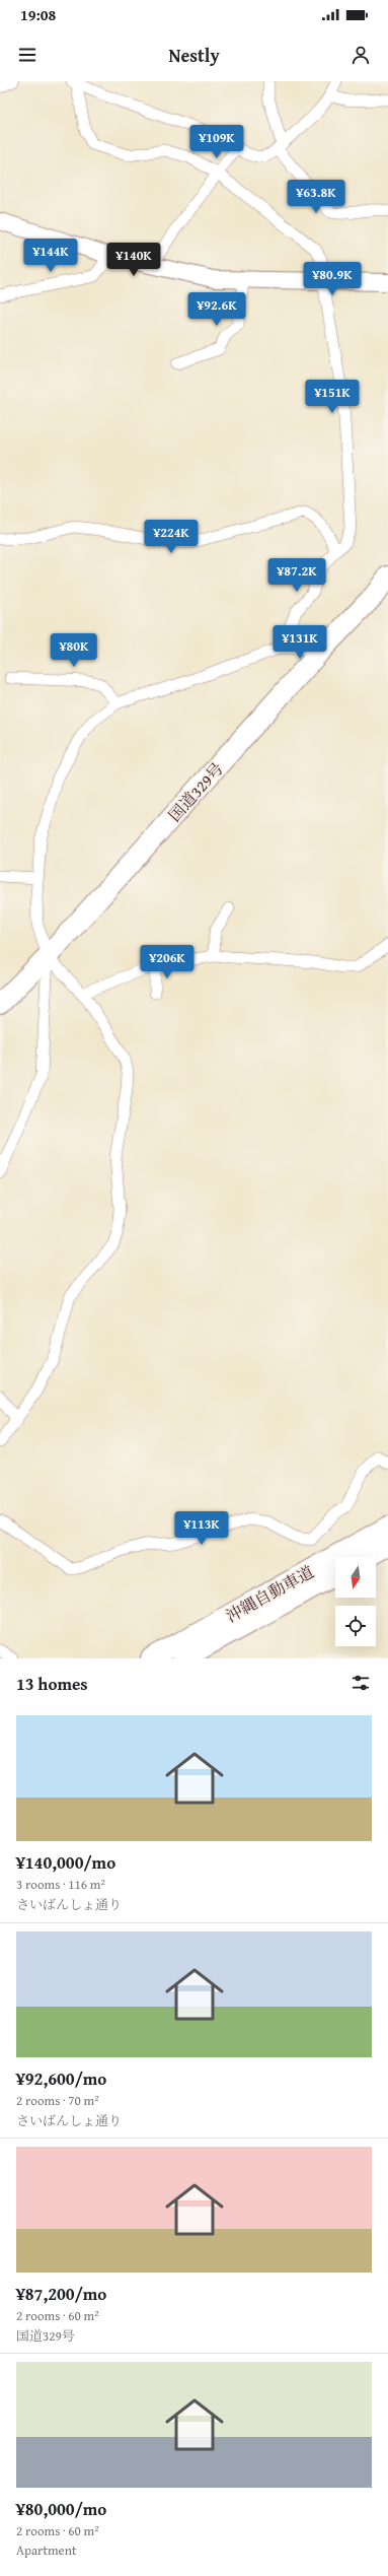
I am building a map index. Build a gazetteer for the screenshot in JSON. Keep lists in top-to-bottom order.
{
  "streets": {
    "highway": ["国道329号", "沖縄自動車道"]
  },
  "north": "bottom",
  "page": {
    "status": "19:08",
    "header": "Nestly",
    "price": [
      "¥109K",
      "¥63.8K",
      "¥144K",
      "¥140K",
      "¥80.9K",
      "¥92.6K",
      "¥151K",
      "¥224K",
      "¥87.2K",
      "¥131K",
      "¥80K",
      "¥206K",
      "¥113K"
    ],
    "heading": "13 homes",
    "list": [
      {
        "name": "¥140,000/mo",
        "note": "3 rooms · 116 m² · さいばんしょ通り"
      },
      {
        "name": "¥92,600/mo",
        "note": "2 rooms · 70 m² · さいばんしょ通り"
      },
      {
        "name": "¥87,200/mo",
        "note": "2 rooms · 60 m² · 国道329号"
      },
      {
        "name": "¥80,000/mo",
        "note": "2 rooms · 60 m² · Apartment"
      }
    ]
  }
}
